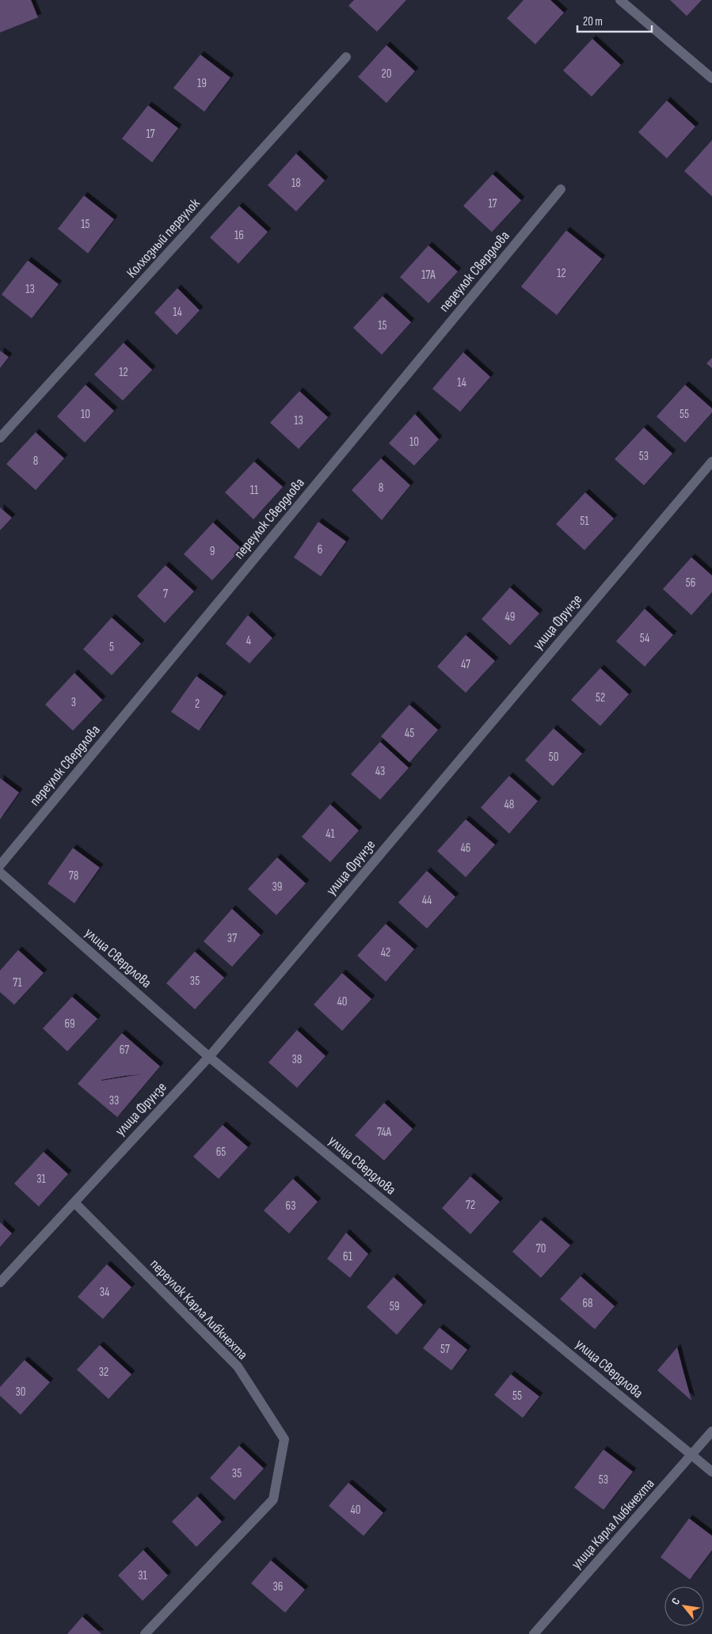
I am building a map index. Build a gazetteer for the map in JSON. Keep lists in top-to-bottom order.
{
  "streets": {
    "street": [
      "Колхозный переулок",
      "переулок Свердлова",
      "улица Фрунзе",
      "улица Свердлова",
      "переулок Карла Либкнехта",
      "улица Карла Либкнехта"
    ]
  },
  "crossings": [
    ["улица Фрунзе", "улица Свердлова"],
    ["улица Фрунзе", "переулок Карла Либкнехта"],
    ["улица Свердлова", "улица Карла Либкнехта"]
  ],
  "house_numbers": [
    "20",
    "19",
    "17",
    "18",
    "17",
    "15",
    "16",
    "12",
    "17А",
    "13",
    "14",
    "15",
    "12",
    "14",
    "10",
    "55",
    "13",
    "10",
    "53",
    "8",
    "8",
    "11",
    "51",
    "6",
    "9",
    "56",
    "7",
    "49",
    "54",
    "4",
    "5",
    "47",
    "52",
    "3",
    "2",
    "45",
    "50",
    "43",
    "48",
    "41",
    "46",
    "78",
    "39",
    "44",
    "37",
    "42",
    "35",
    "71",
    "40",
    "69",
    "67",
    "38",
    "33",
    "74А",
    "65",
    "31",
    "72",
    "63",
    "70",
    "61",
    "34",
    "68",
    "59",
    "57",
    "32",
    "30",
    "55",
    "35",
    "53",
    "40",
    "31",
    "36"
  ],
  "scale_bar": "20 m",
  "north": "top left"
}
